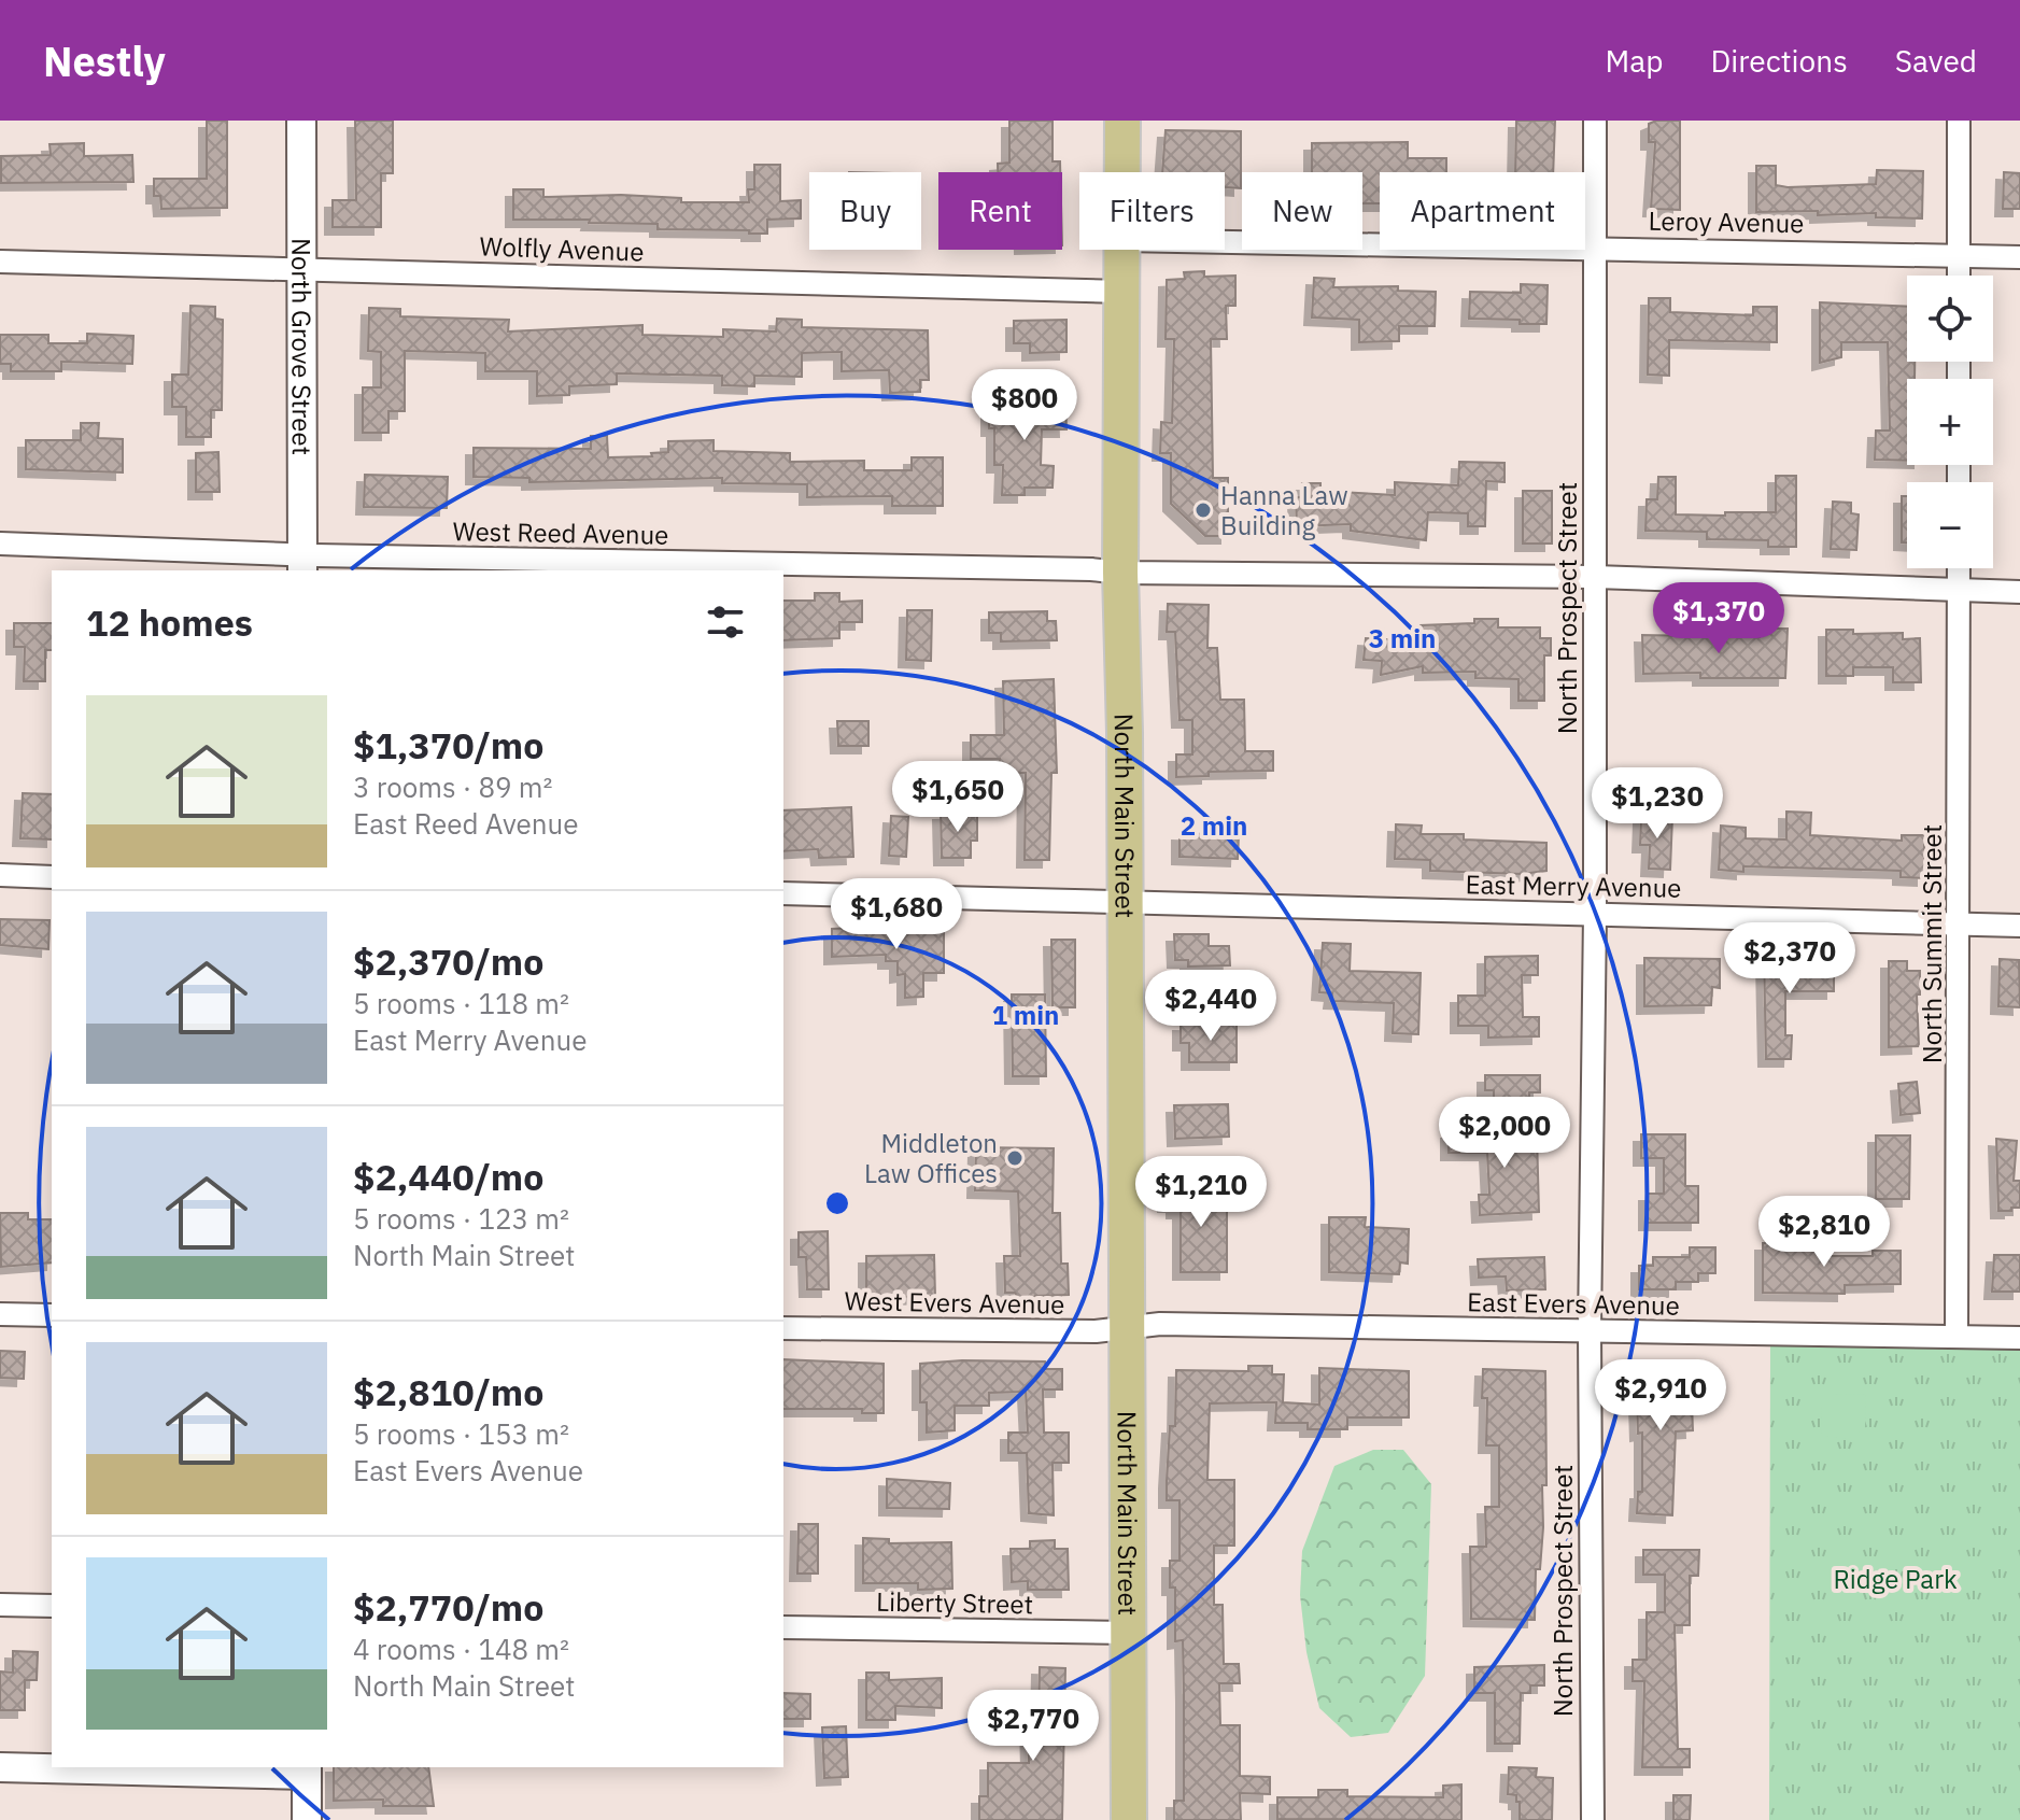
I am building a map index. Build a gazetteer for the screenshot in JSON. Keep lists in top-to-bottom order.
{
  "streets": {
    "main road": ["North Main Street"],
    "street": [
      "Leroy Avenue",
      "Wolfly Avenue",
      "North Grove Street",
      "West Reed Avenue",
      "North Prospect Street",
      "East Merry Avenue",
      "North Summit Street",
      "West Evers Avenue",
      "East Evers Avenue",
      "Liberty Street"
    ]
  },
  "crossings": [
    ["Leroy Avenue", "North Prospect Street"],
    ["Wolfly Avenue", "North Grove Street"],
    ["Wolfly Avenue", "North Main Street"],
    ["North Grove Street", "West Reed Avenue"],
    ["West Reed Avenue", "North Prospect Street"],
    ["West Reed Avenue", "North Main Street"],
    ["West Reed Avenue", "North Summit Street"],
    ["North Prospect Street", "East Merry Avenue"],
    ["North Prospect Street", "East Evers Avenue"],
    ["North Main Street", "East Merry Avenue"],
    ["North Main Street", "West Evers Avenue"],
    ["North Main Street", "East Evers Avenue"],
    ["North Main Street", "Liberty Street"],
    ["East Merry Avenue", "North Summit Street"],
    ["North Summit Street", "East Evers Avenue"],
    ["West Evers Avenue", "East Evers Avenue"]
  ],
  "parks": ["Ridge Park"],
  "places": ["Hanna Law Building", "Middleton Law Offices"],
  "page": {
    "header": "Nestly",
    "nav": ["Map", "Directions", "Saved"],
    "chip": [
      "Buy",
      "Rent",
      "Filters",
      "New",
      "Apartment"
    ],
    "map_buttons": ["+", "−"],
    "price": [
      "$800",
      "$1,370",
      "$1,650",
      "$1,230",
      "$1,680",
      "$2,370",
      "$2,440",
      "$2,000",
      "$1,210",
      "$2,810",
      "$2,910",
      "$2,770"
    ],
    "heading": "12 homes",
    "list": [
      {
        "name": "$1,370/mo",
        "note": "3 rooms · 89 m² · East Reed Avenue"
      },
      {
        "name": "$2,370/mo",
        "note": "5 rooms · 118 m² · East Merry Avenue"
      },
      {
        "name": "$2,440/mo",
        "note": "5 rooms · 123 m² · North Main Street"
      },
      {
        "name": "$2,810/mo",
        "note": "5 rooms · 153 m² · East Evers Avenue"
      },
      {
        "name": "$2,770/mo",
        "note": "4 rooms · 148 m² · North Main Street"
      }
    ]
  },
  "rings": ["3 min", "2 min", "1 min"]
}
